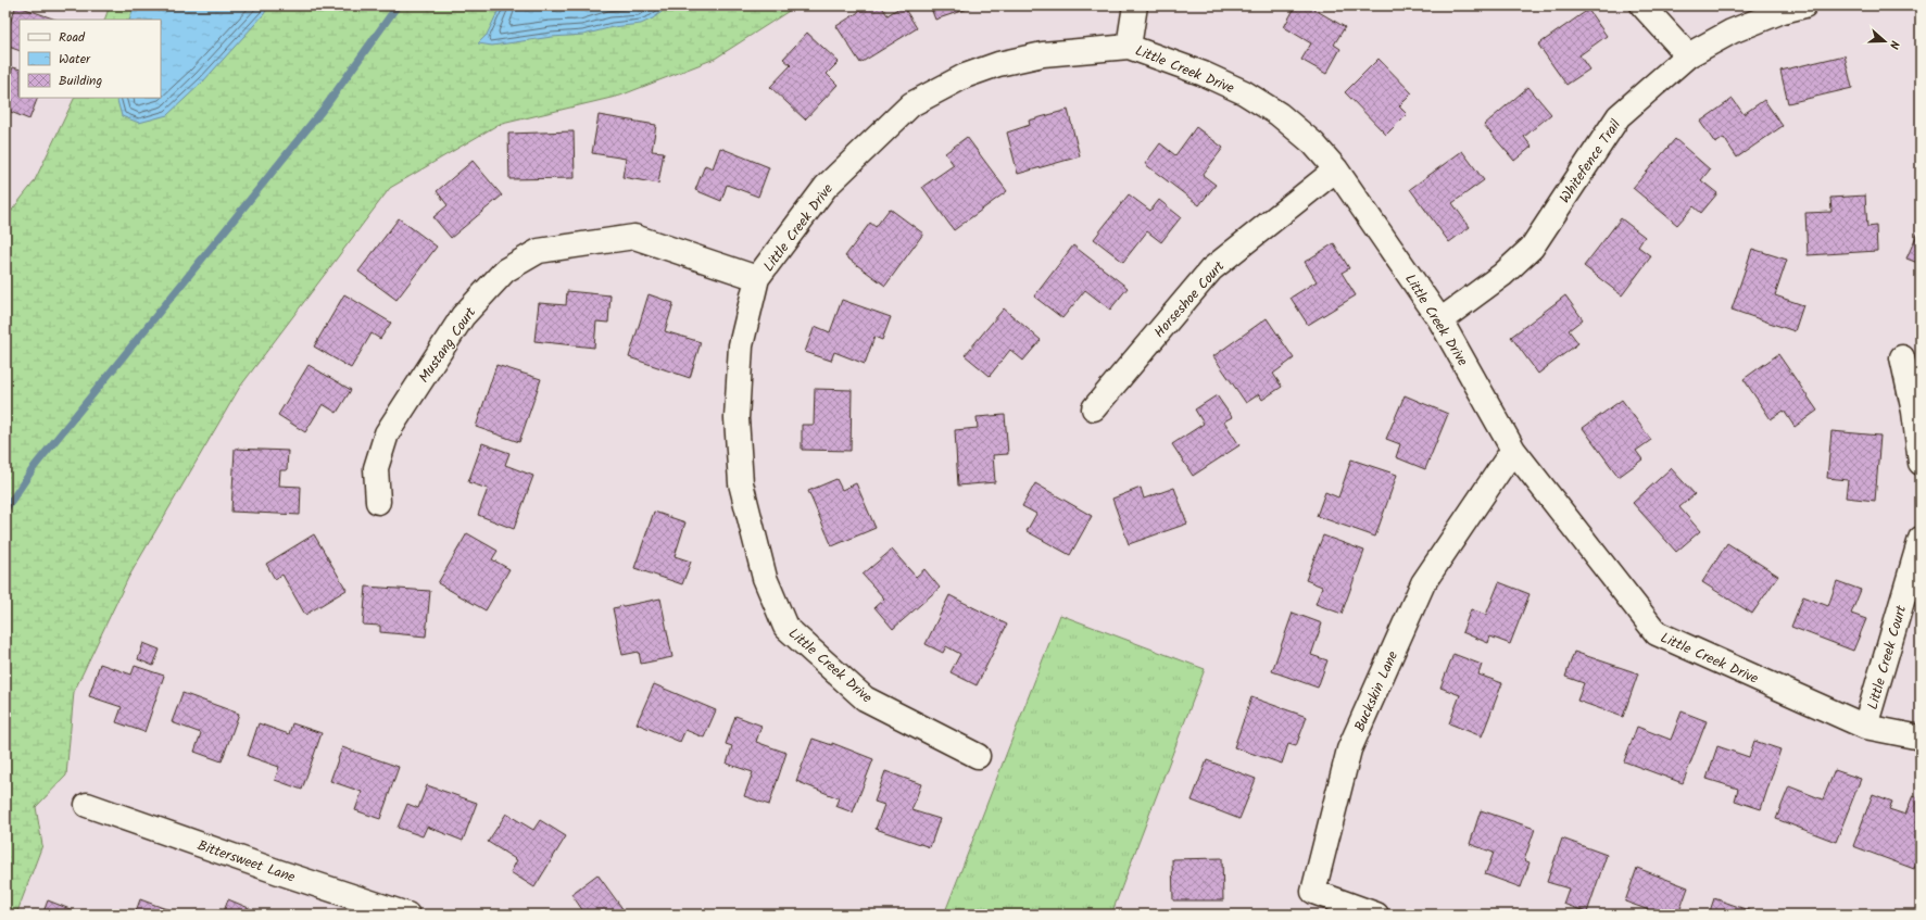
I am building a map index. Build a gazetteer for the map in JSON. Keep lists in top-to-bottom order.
{
  "streets": {
    "street": [
      "Little Creek Drive",
      "Whitefence Trail",
      "Horseshoe Court",
      "Mustang Court",
      "Little Creek Court",
      "Buckskin Lane",
      "Bittersweet Lane"
    ]
  },
  "crossings": [
    ["Little Creek Drive", "Whitefence Trail"],
    ["Little Creek Drive", "Horseshoe Court"],
    ["Little Creek Drive", "Mustang Court"],
    ["Little Creek Drive", "Little Creek Court"],
    ["Little Creek Drive", "Buckskin Lane"]
  ],
  "legend": ["Road", "Water", "Building"],
  "north": "right"
}
